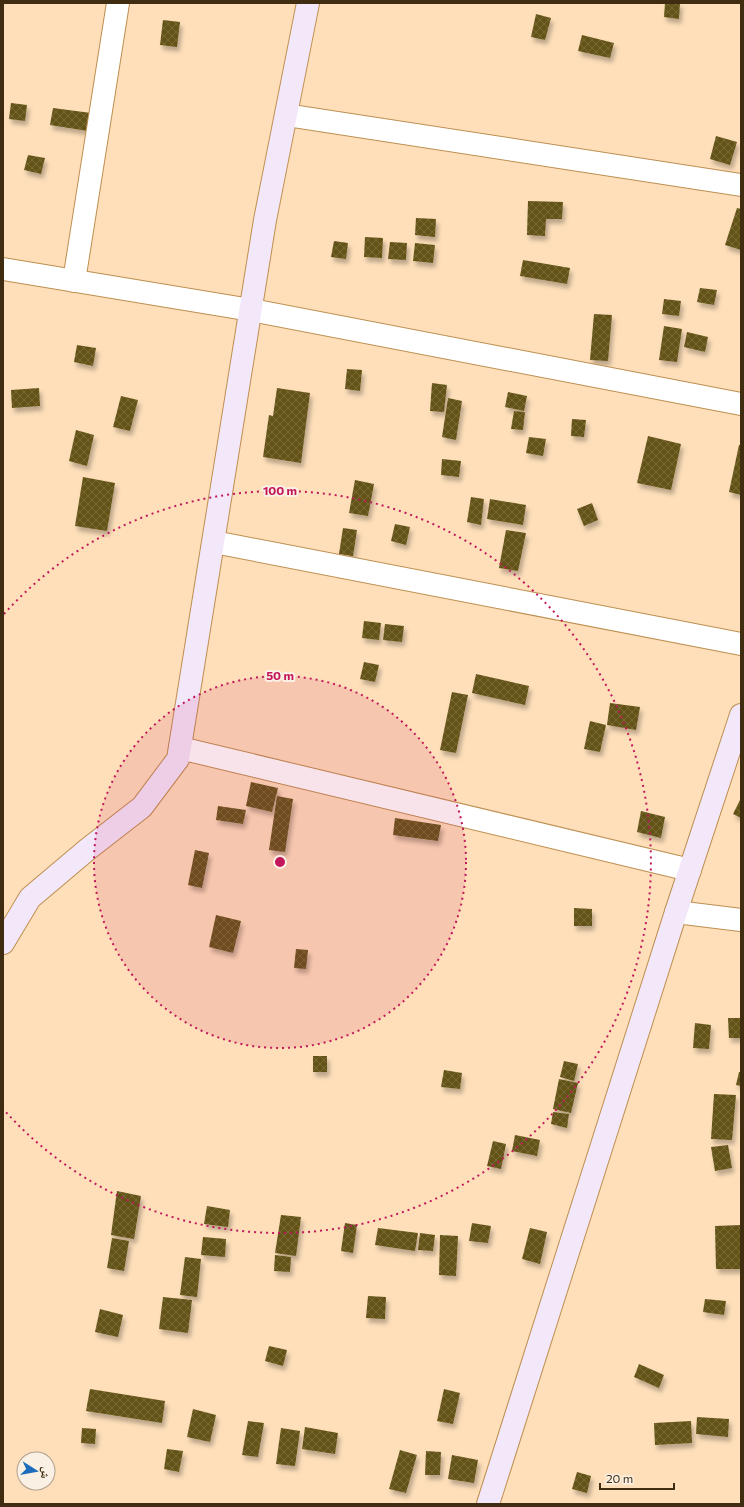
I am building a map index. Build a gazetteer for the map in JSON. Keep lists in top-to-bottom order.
{
  "scale_bar": "20 m",
  "north": "right",
  "rings": ["100 m", "50 m"]
}
